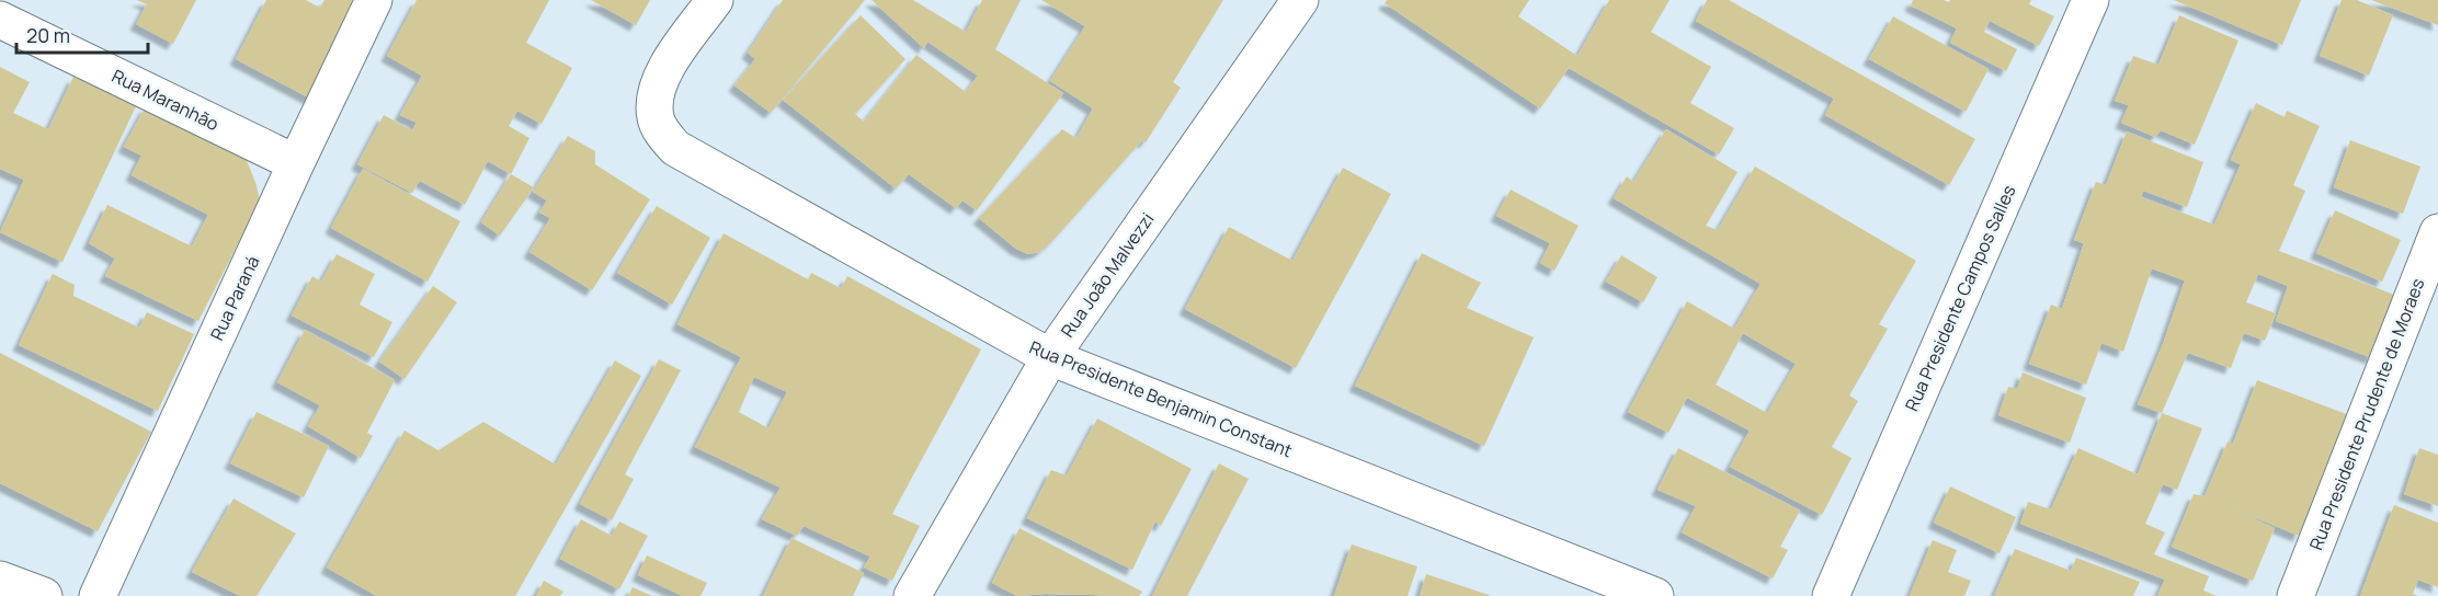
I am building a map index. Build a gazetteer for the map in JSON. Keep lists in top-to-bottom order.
{
  "streets": {
    "street": [
      "Rua Maranhão",
      "Rua João Malvezzi",
      "Rua Paraná",
      "Rua Presidente Campos Salles",
      "Rua Presidente Benjamin Constant",
      "Rua Presidente Prudente de Moraes"
    ]
  },
  "crossings": [
    ["Rua Maranhão", "Rua Paraná"],
    ["Rua João Malvezzi", "Rua Presidente Benjamin Constant"]
  ],
  "scale_bar": "20 m"
}
